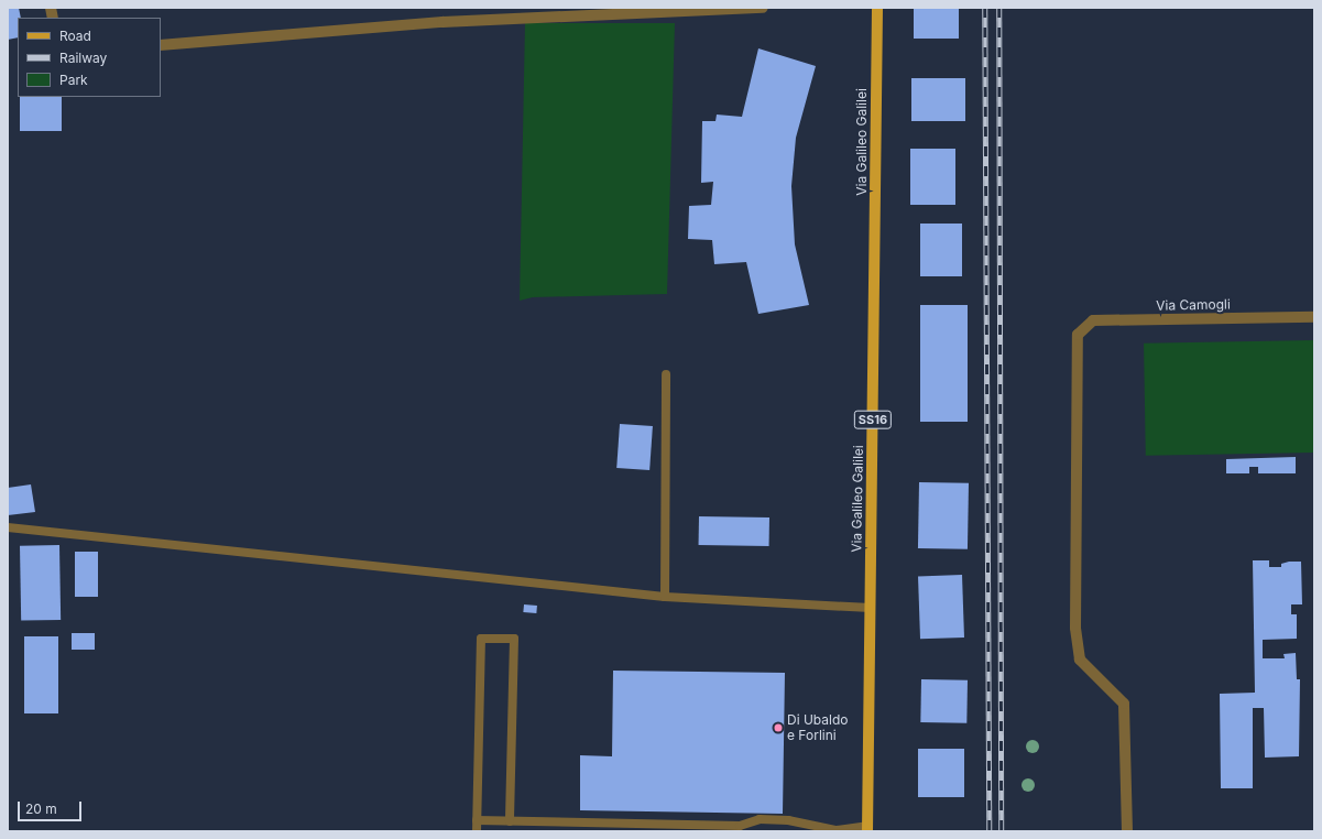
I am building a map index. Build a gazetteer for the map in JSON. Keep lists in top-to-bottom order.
{
  "streets": {
    "main road": ["Via Galileo Galilei", "SS16"],
    "street": ["Via Camogli"]
  },
  "places": ["Di Ubaldo e Forlini"],
  "legend": ["Road", "Railway", "Park"],
  "scale_bar": "20 m"
}
